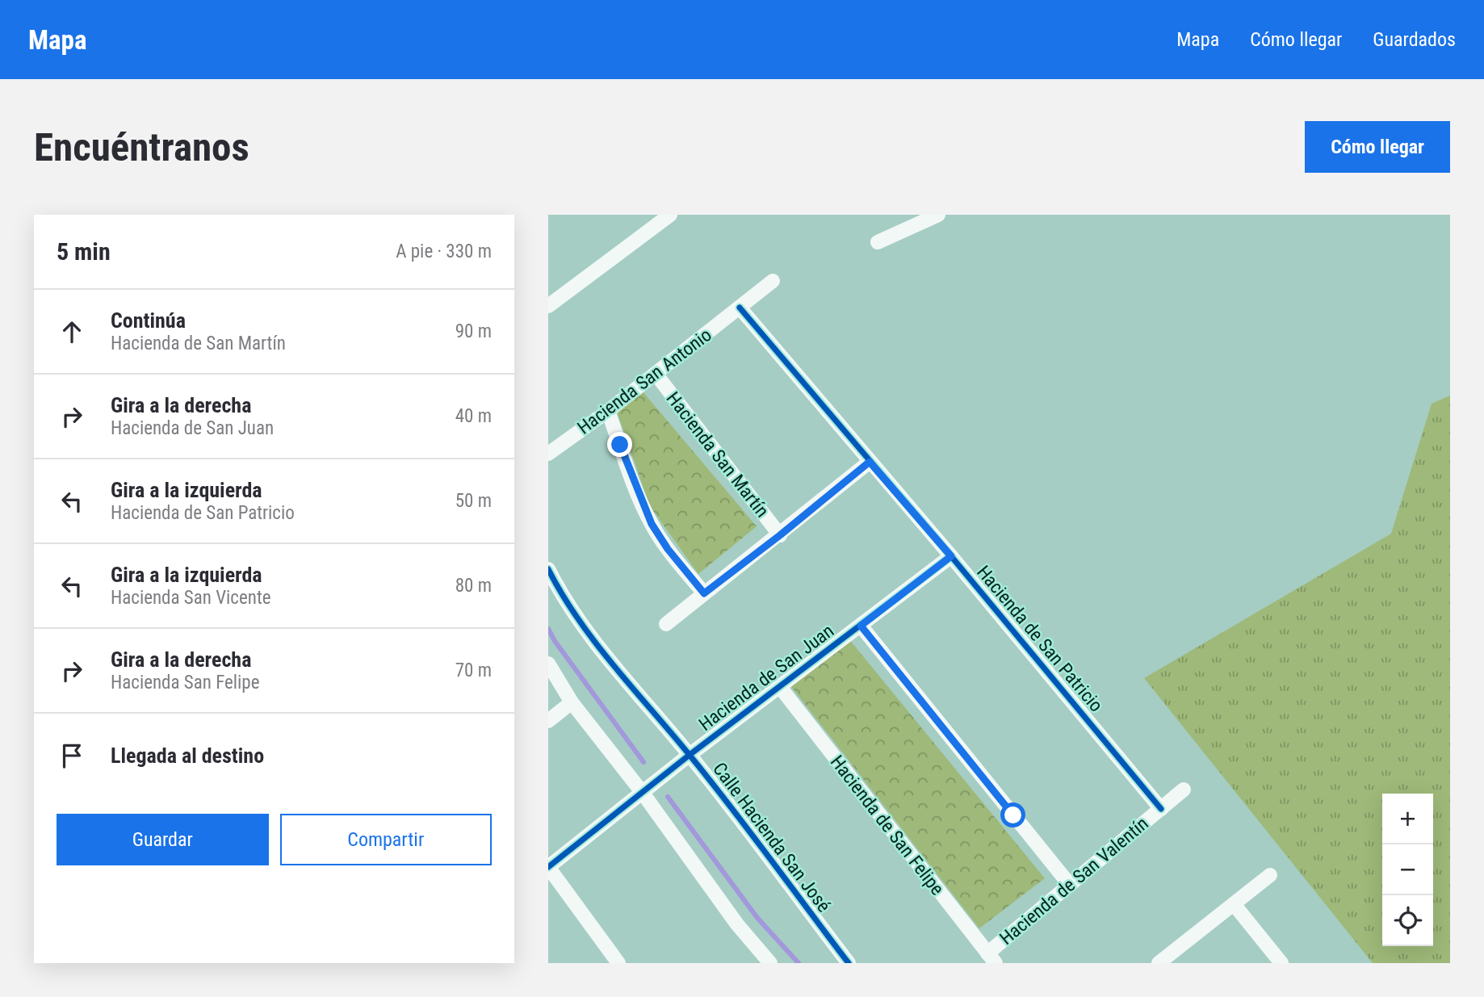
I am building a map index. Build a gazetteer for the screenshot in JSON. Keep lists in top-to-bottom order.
{
  "streets": {
    "street": [
      "Hacienda San Antonio",
      "Hacienda San Martín",
      "Hacienda de San Patricio",
      "Hacienda de San Juan",
      "Hacienda de San Felipe",
      "Calle Hacienda San José",
      "Hacienda de San Valentín"
    ]
  },
  "crossings": [
    ["Hacienda San Antonio", "Hacienda San Martín"],
    ["Hacienda San Antonio", "Hacienda de San Patricio"],
    ["Hacienda de San Patricio", "Hacienda de San Juan"],
    ["Hacienda de San Patricio", "Hacienda de San Valentín"],
    ["Hacienda de San Juan", "Hacienda de San Felipe"],
    ["Hacienda de San Juan", "Calle Hacienda San José"],
    ["Hacienda de San Felipe", "Hacienda de San Valentín"]
  ],
  "page": {
    "header": "Mapa",
    "nav": ["Mapa", "Cómo llegar", "Guardados"],
    "buttons": [
      "Cómo llegar",
      ["Guardar", "Compartir"]
    ],
    "title": "Encuéntranos",
    "heading": ["5 min", "A pie · 330 m"],
    "list": [
      ["Continúa", "Hacienda de San Martín", "90 m"],
      ["Gira a la derecha", "Hacienda de San Juan", "40 m"],
      ["Gira a la izquierda", "Hacienda de San Patricio", "50 m"],
      ["Gira a la izquierda", "Hacienda San Vicente", "80 m"],
      ["Gira a la derecha", "Hacienda San Felipe", "70 m"],
      "Llegada al destino"
    ],
    "map_buttons": ["+", "−"]
  }
}
